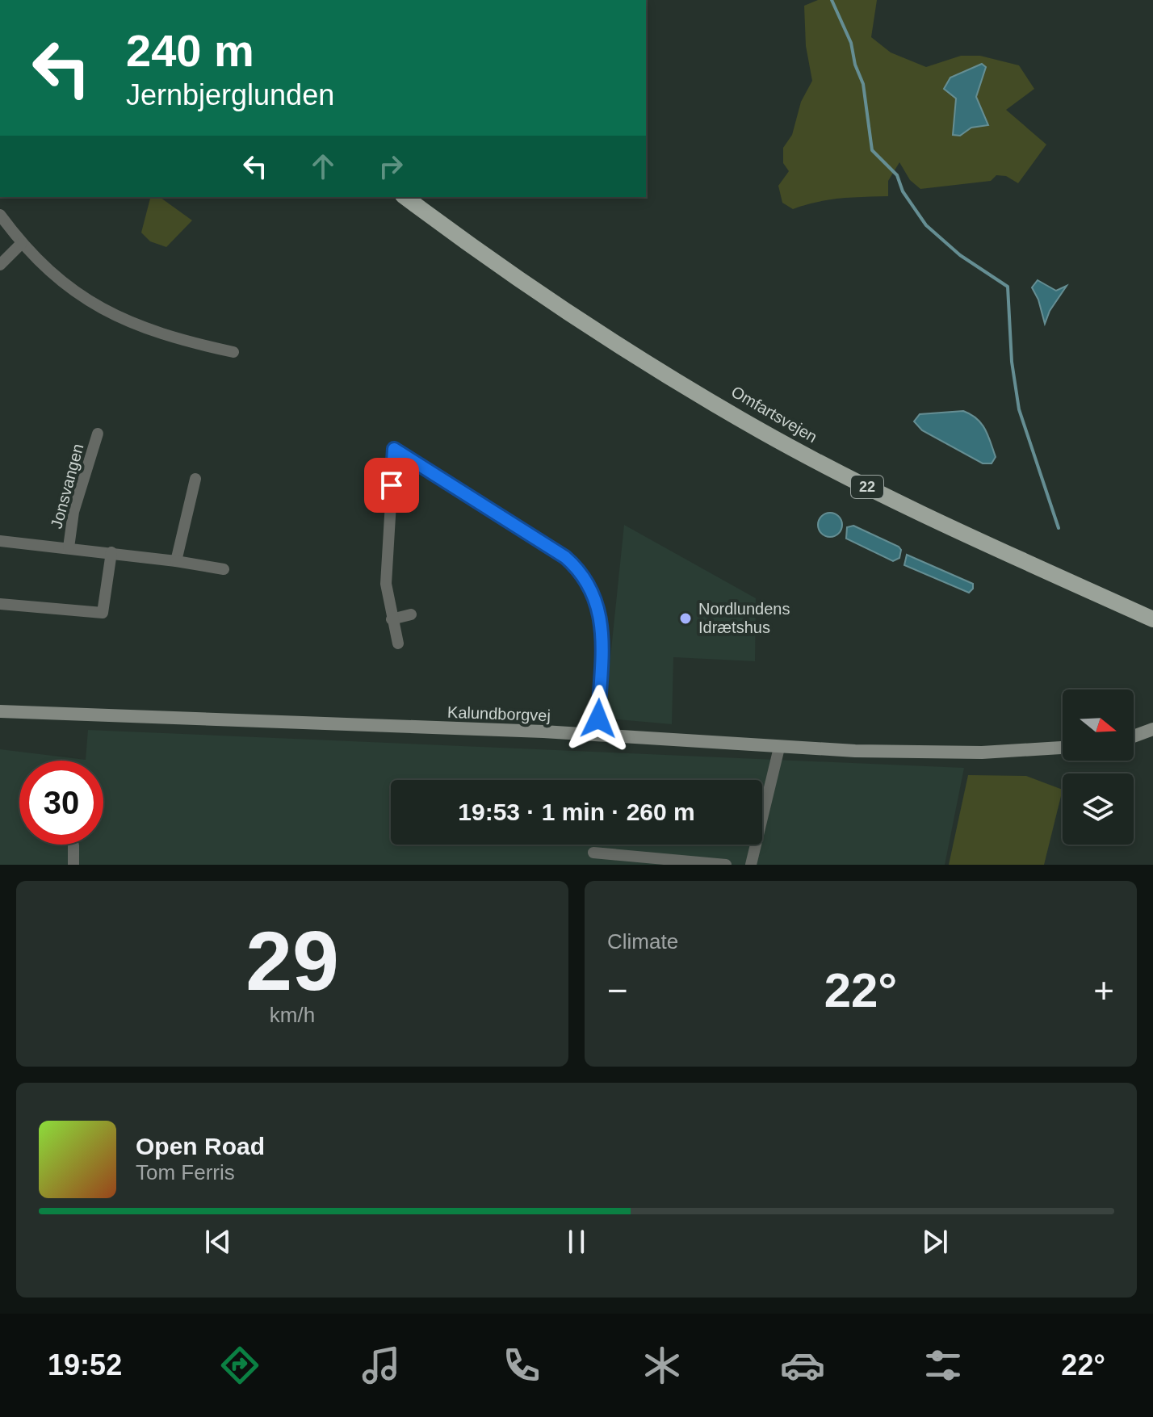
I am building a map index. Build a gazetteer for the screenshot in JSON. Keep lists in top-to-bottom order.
{
  "streets": {
    "main road": ["Omfartsvejen", "22"],
    "street": ["Jonsvangen", "Kalundborgvej"]
  },
  "places": ["Nordlundens Idrætshus"],
  "north": "right",
  "page": {
    "turn": ["240 m", "Jernbjerglunden"],
    "limit": "30",
    "trip": "19:53 · 1 min · 260 m",
    "tile": [
      ["29", "km/h"],
      "Climate"
    ],
    "heat": ["−", "22°", "+"],
    "song": ["Open Road", "Tom Ferris"],
    "tabs": ["19:52", "22°"]
  }
}
